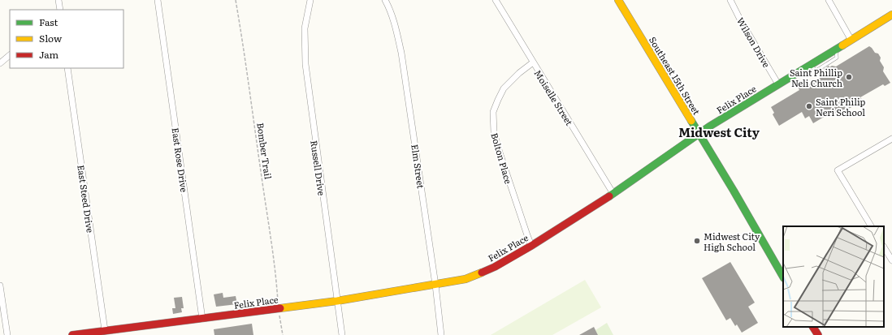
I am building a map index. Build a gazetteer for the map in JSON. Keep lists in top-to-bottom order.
{
  "streets": {
    "street": [
      "Wilson Drive",
      "Southeast 15th Street",
      "Moiselle Street",
      "Felix Place",
      "Bolton Place",
      "East Rose Drive",
      "Elm Street",
      "Russell Drive",
      "East Steed Drive"
    ],
    "path": ["Bomber Trail"]
  },
  "crossings": [
    ["Wilson Drive", "Felix Place"],
    ["Southeast 15th Street", "Felix Place"],
    ["Moiselle Street", "Felix Place"],
    ["Moiselle Street", "Bolton Place"],
    ["Felix Place", "Bolton Place"],
    ["Felix Place", "East Rose Drive"],
    ["Felix Place", "Elm Street"],
    ["Felix Place", "Russell Drive"],
    ["Felix Place", "East Steed Drive"]
  ],
  "districts": ["Midwest City"],
  "places": ["Saint Phillip Neli Church", "Saint Philip Neri School", "Midwest City High School"],
  "legend": ["Fast", "Slow", "Jam"]
}
